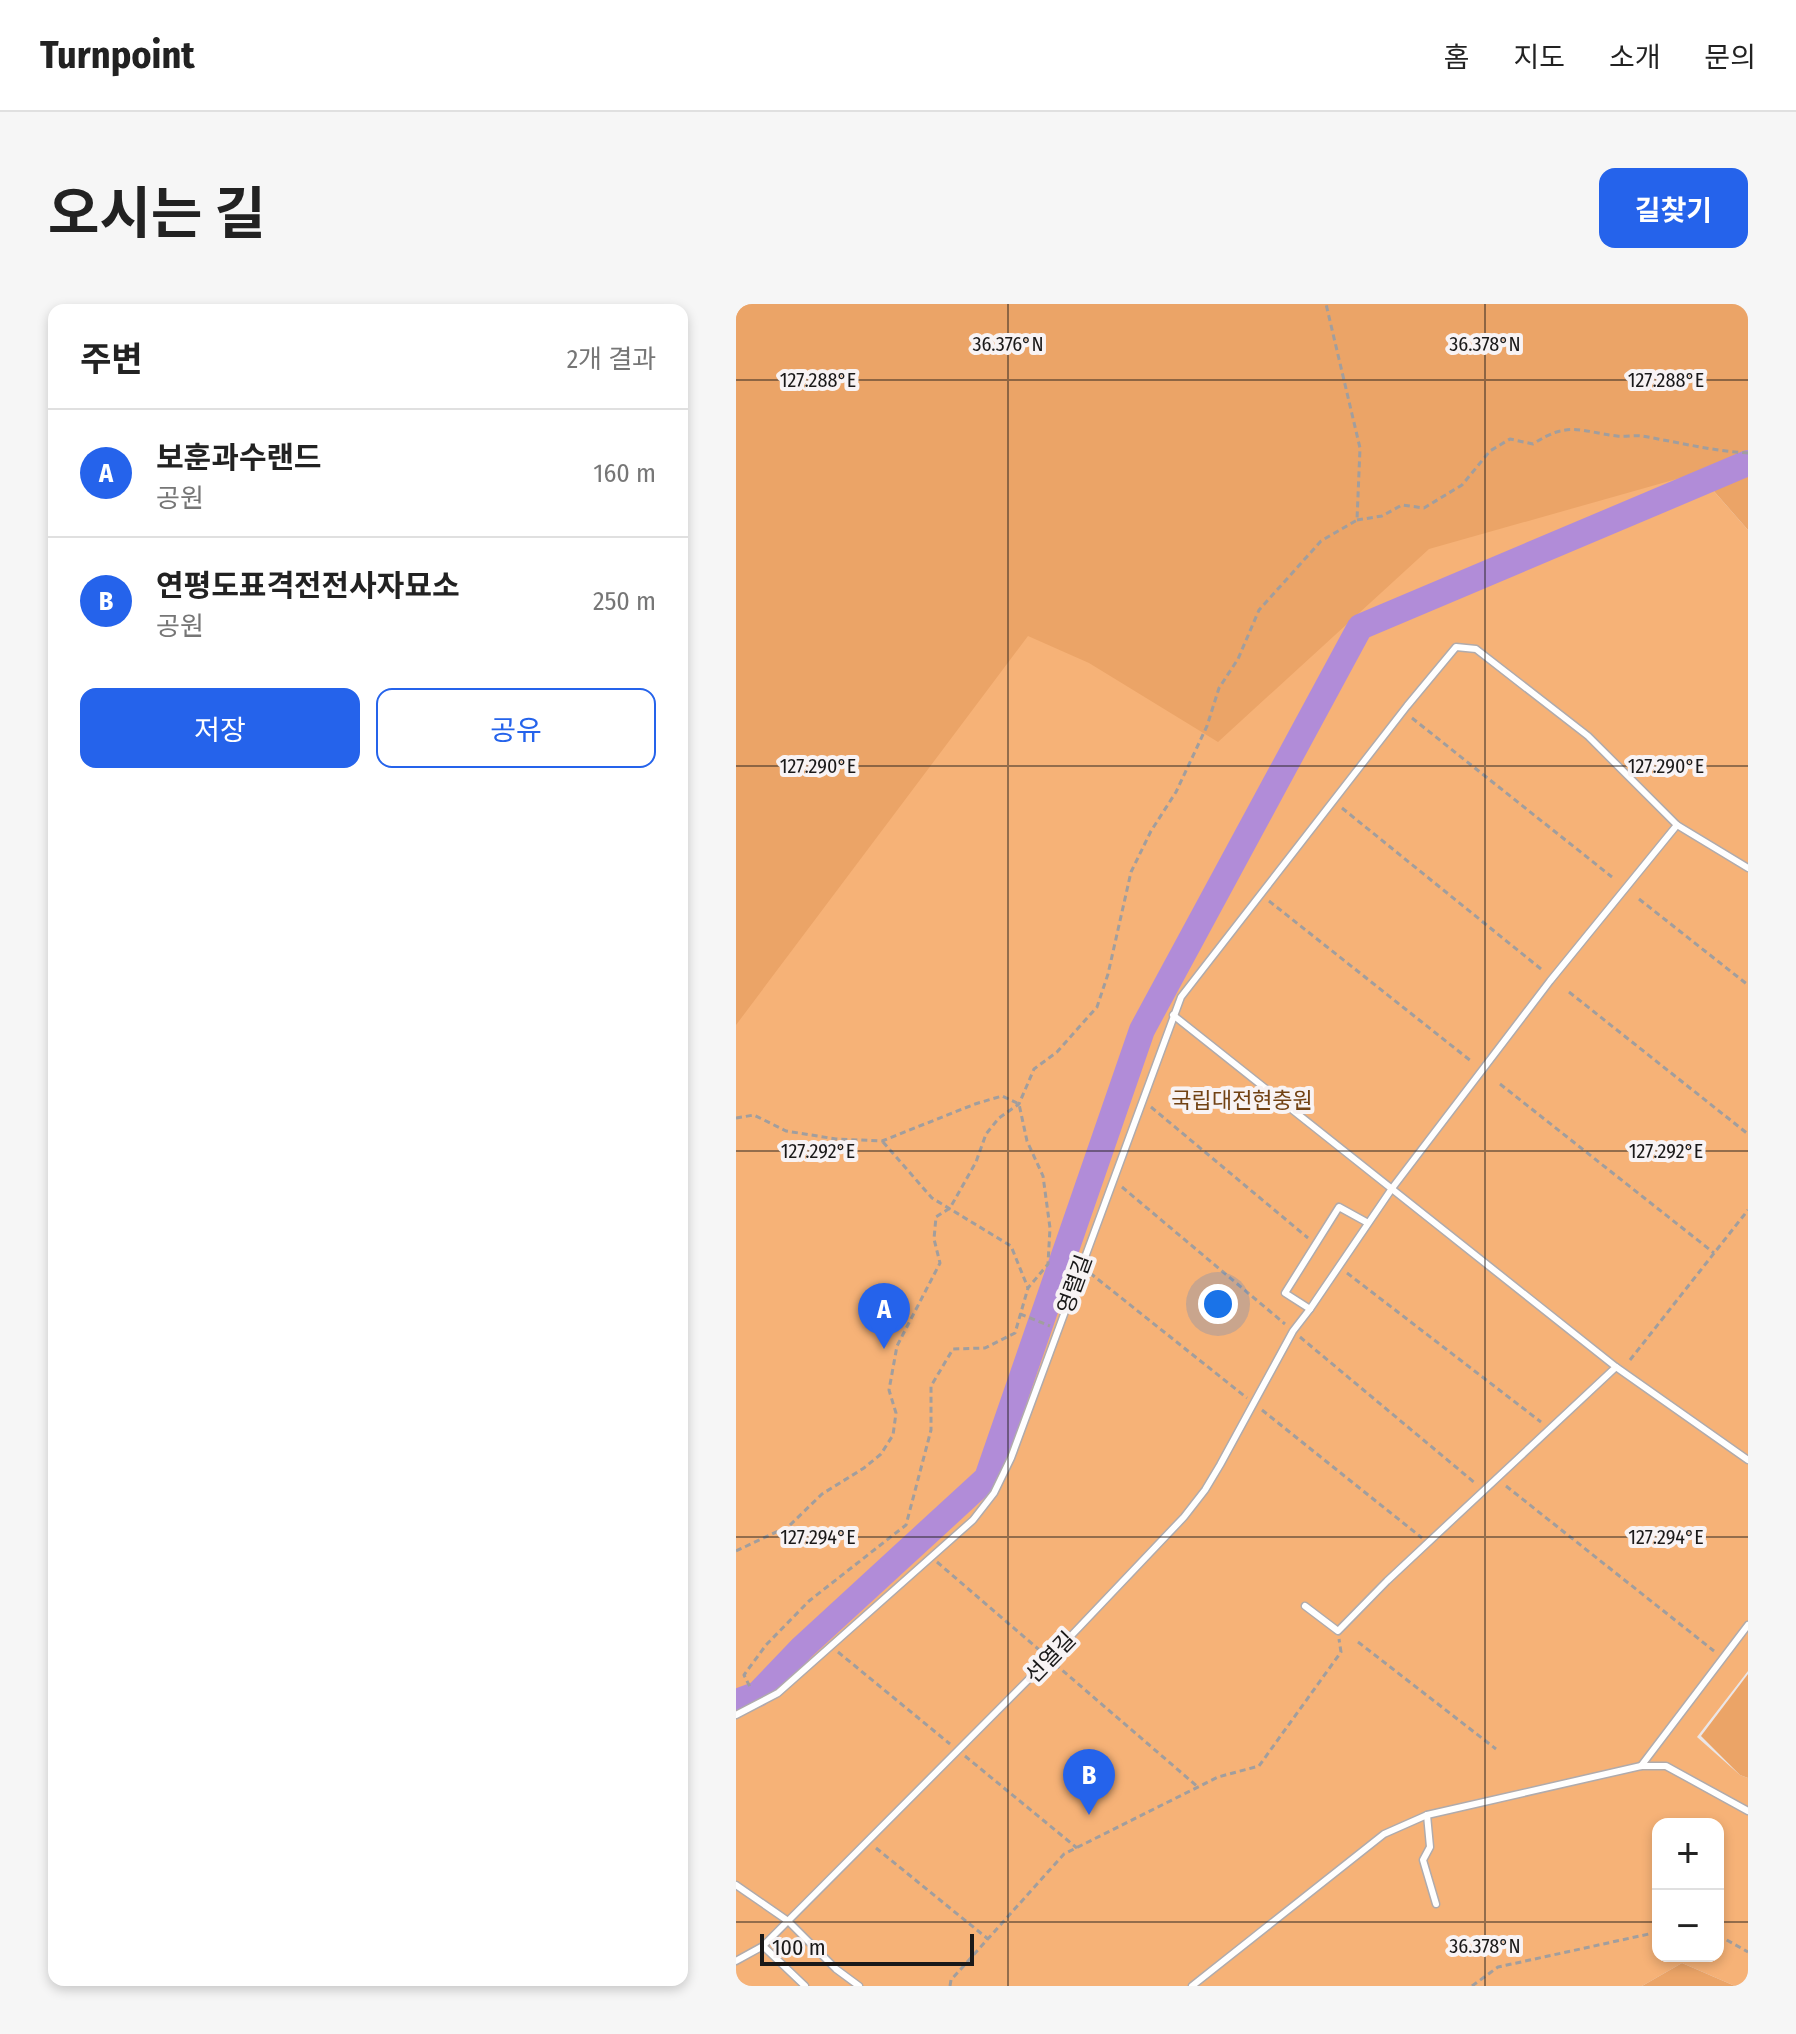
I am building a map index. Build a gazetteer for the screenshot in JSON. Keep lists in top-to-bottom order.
{
  "streets": {
    "lane": ["영렬길", "선열길"]
  },
  "parks": ["국립대전현충원"],
  "scale_bar": "100 m",
  "page": {
    "header": "Turnpoint",
    "nav": [
      "홈",
      "지도",
      "소개",
      "문의"
    ],
    "title": "오시는 길",
    "buttons": [
      "길찾기",
      ["저장", "공유"]
    ],
    "heading": ["주변", "2개 결과"],
    "list": [
      {
        "mark": "A",
        "name": "보훈과수랜드",
        "note": "공원",
        "value": "160 m"
      },
      {
        "mark": "B",
        "name": "연평도표격전전사자묘소",
        "note": "공원",
        "value": "250 m"
      }
    ],
    "pins": ["A", "B"],
    "map_buttons": ["+", "−"],
    "scale": "100 m"
  },
  "coordinates": [
    "36.376°N",
    "36.378°N",
    "127.288°E",
    "127.290°E",
    "127.292°E",
    "127.294°E"
  ]
}
